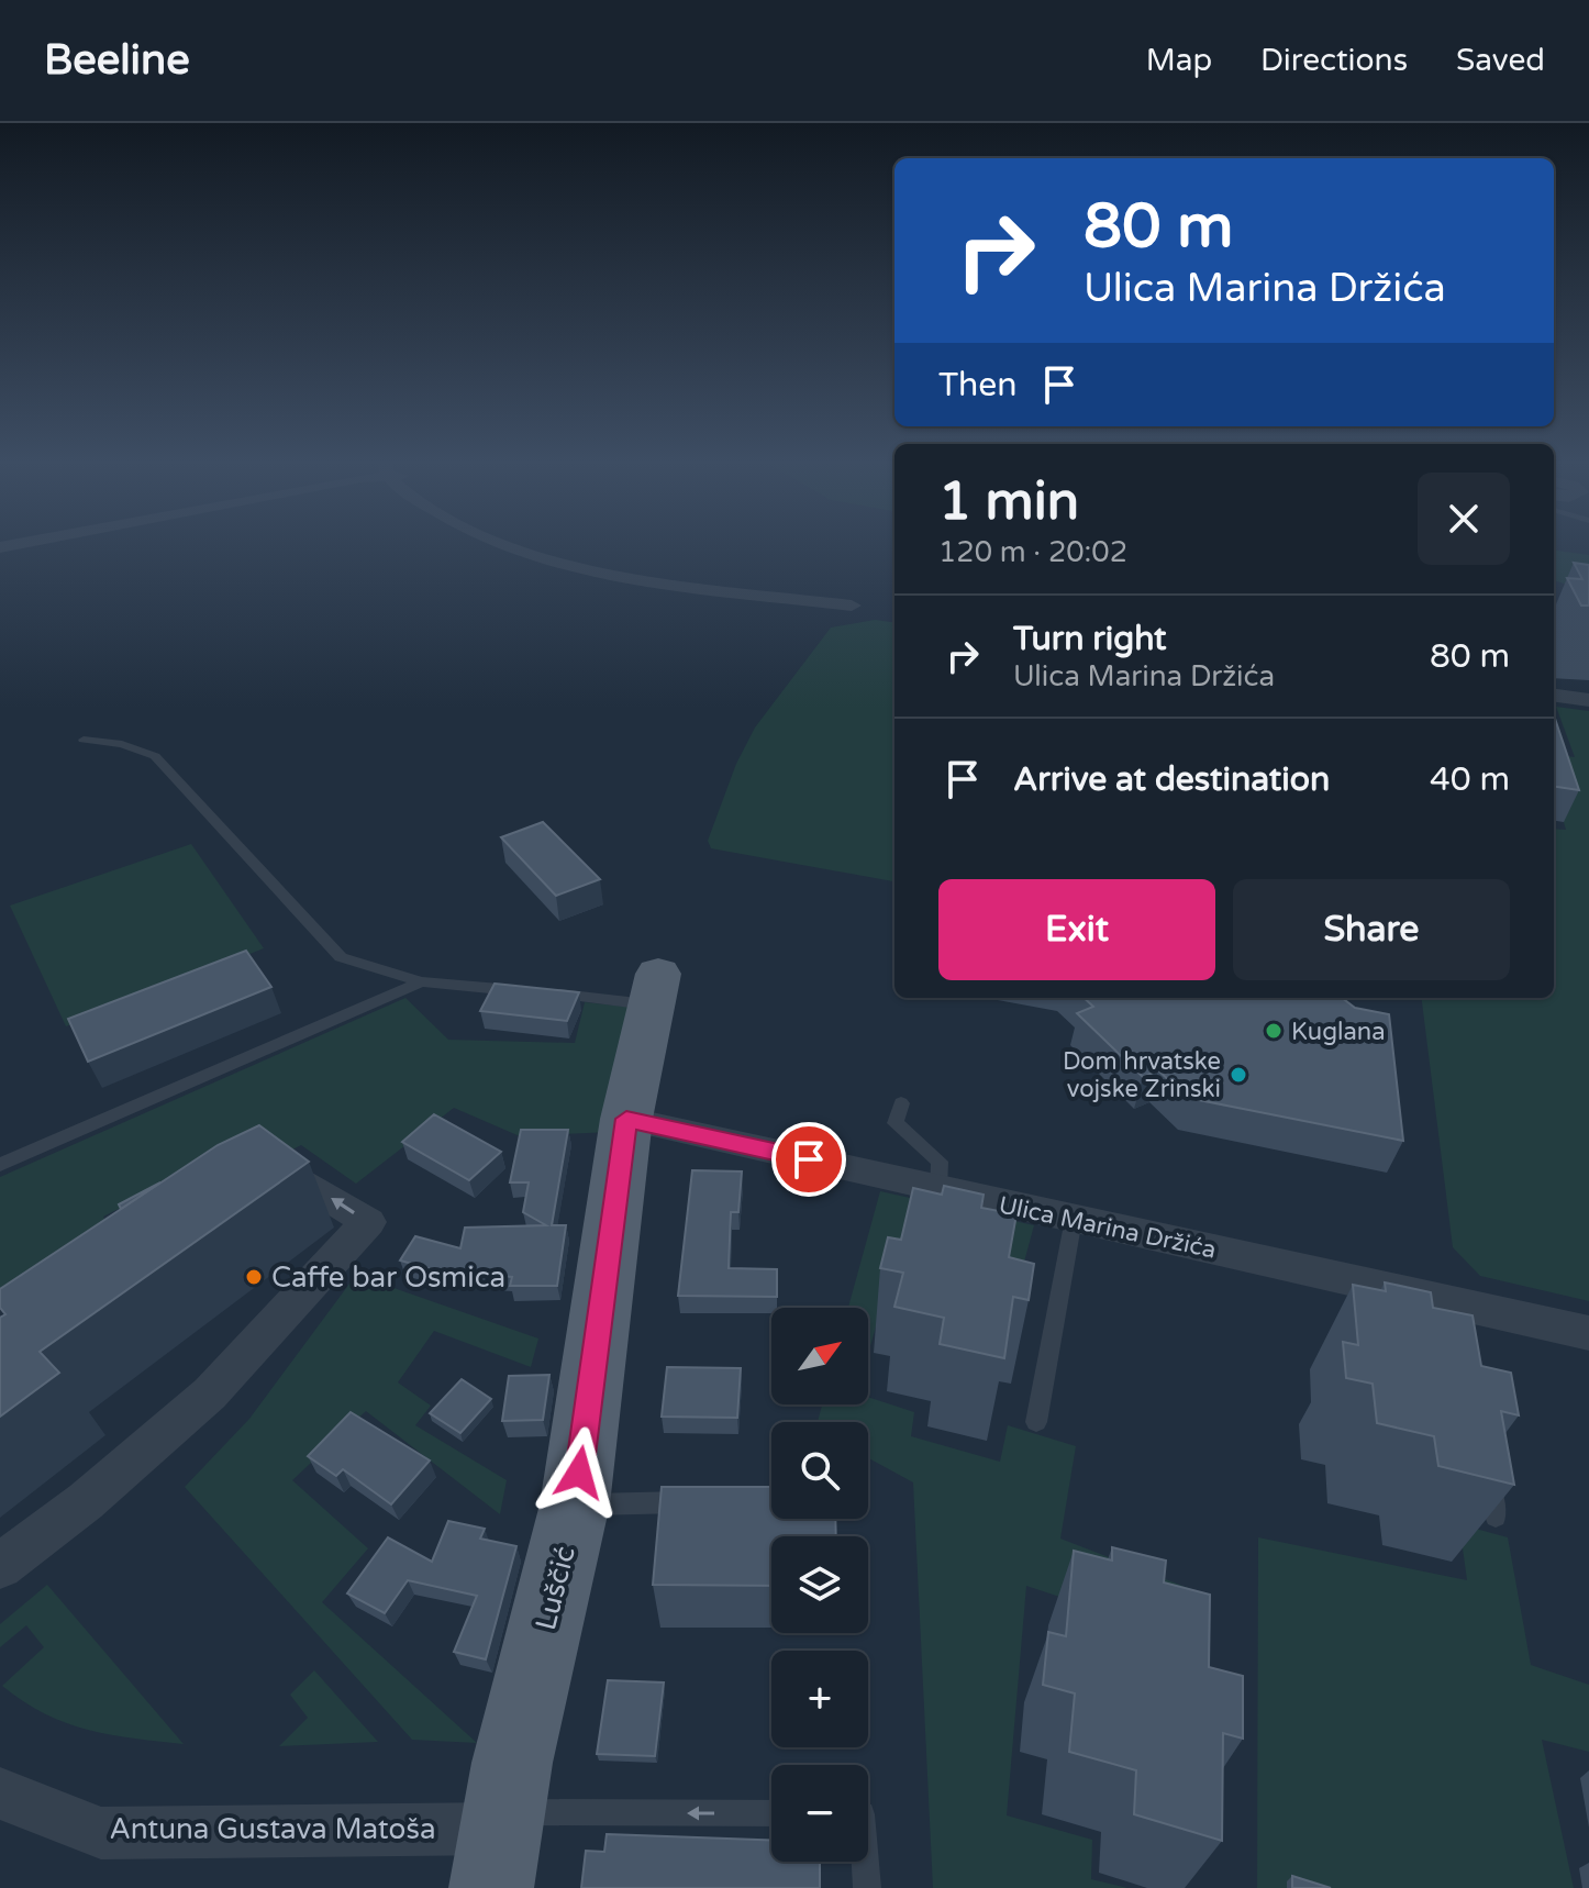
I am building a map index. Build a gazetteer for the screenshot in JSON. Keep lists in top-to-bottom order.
{
  "streets": {
    "main road": ["Luščić"],
    "street": ["Ulica Marina Držića", "Antuna Gustava Matoša"]
  },
  "crossings": [
    ["Ulica Marina Držića", "Luščić"],
    ["Luščić", "Antuna Gustava Matoša"]
  ],
  "places": ["Kuglana", "Dom hrvatske vojske Zrinski", "Caffe bar Osmica"],
  "north": "top right",
  "page": {
    "header": "Beeline",
    "nav": ["Map", "Directions", "Saved"],
    "turn": ["80 m", "Ulica Marina Držića"],
    "then": "Then",
    "heading": ["1 min", "120 m · 20:02"],
    "list": [
      {
        "name": "Turn right",
        "note": "Ulica Marina Držića",
        "value": "80 m"
      },
      {
        "name": "Arrive at destination",
        "value": "40 m"
      }
    ],
    "buttons": ["Exit", "Share"],
    "map_buttons": ["+", "−"]
  }
}
